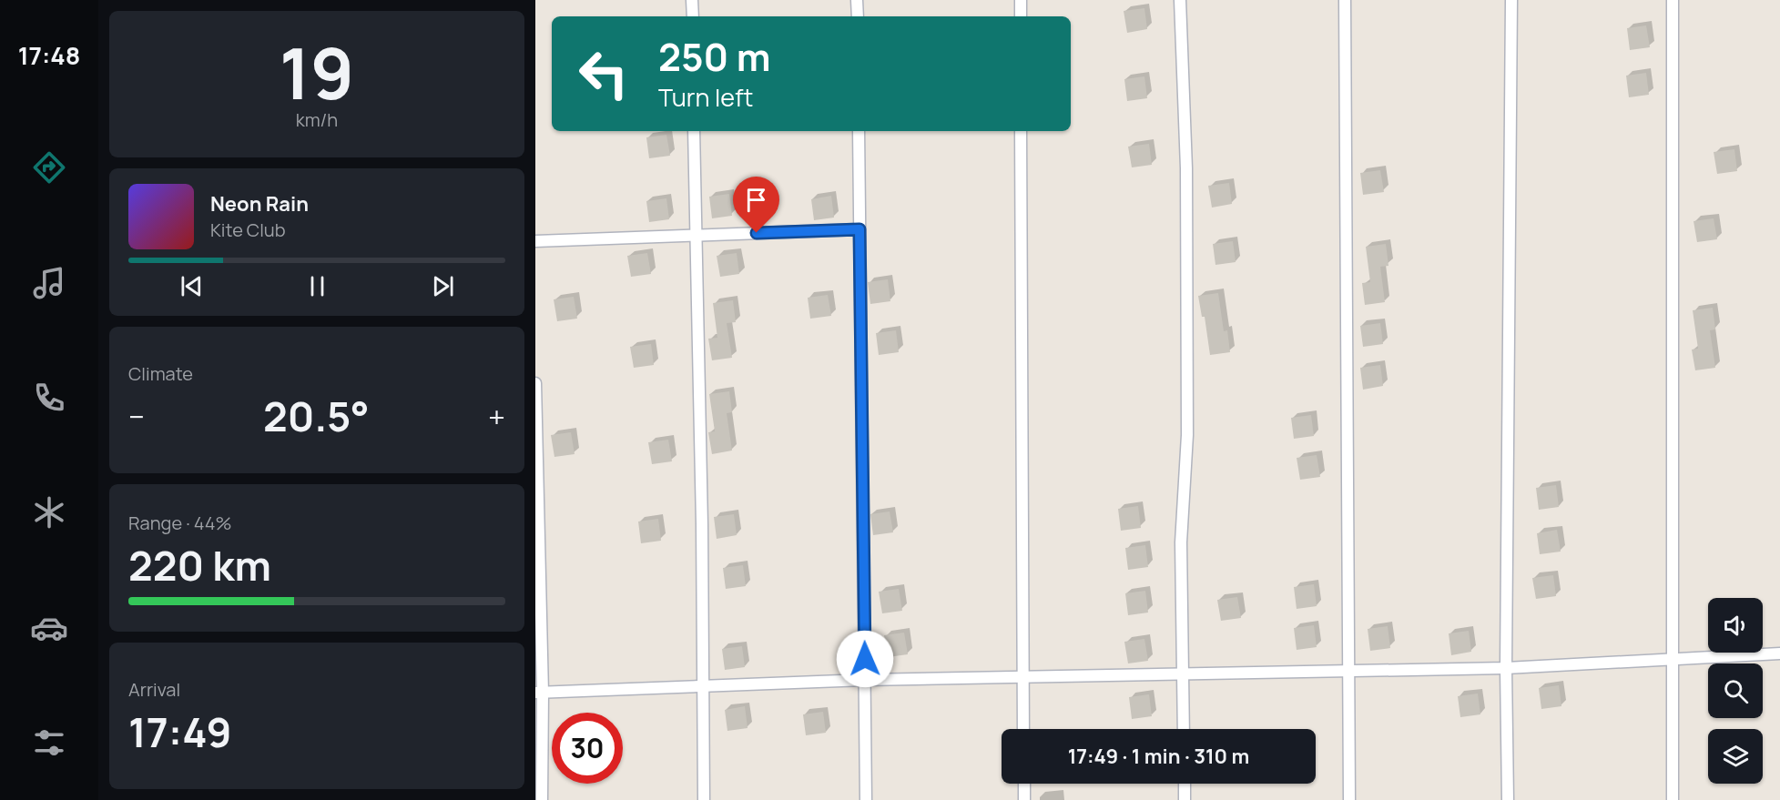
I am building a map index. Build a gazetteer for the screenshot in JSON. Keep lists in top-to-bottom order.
{
  "page": {
    "tabs": "17:48",
    "tile": [
      ["19", "km/h"],
      "Climate",
      ["Range · 44%", "220 km"],
      ["Arrival", "17:49"]
    ],
    "turn": ["250 m", "Turn left"],
    "song": ["Neon Rain", "Kite Club"],
    "heat": ["−", "20.5°", "+"],
    "limit": "30",
    "trip": "17:49 · 1 min · 310 m"
  }
}
